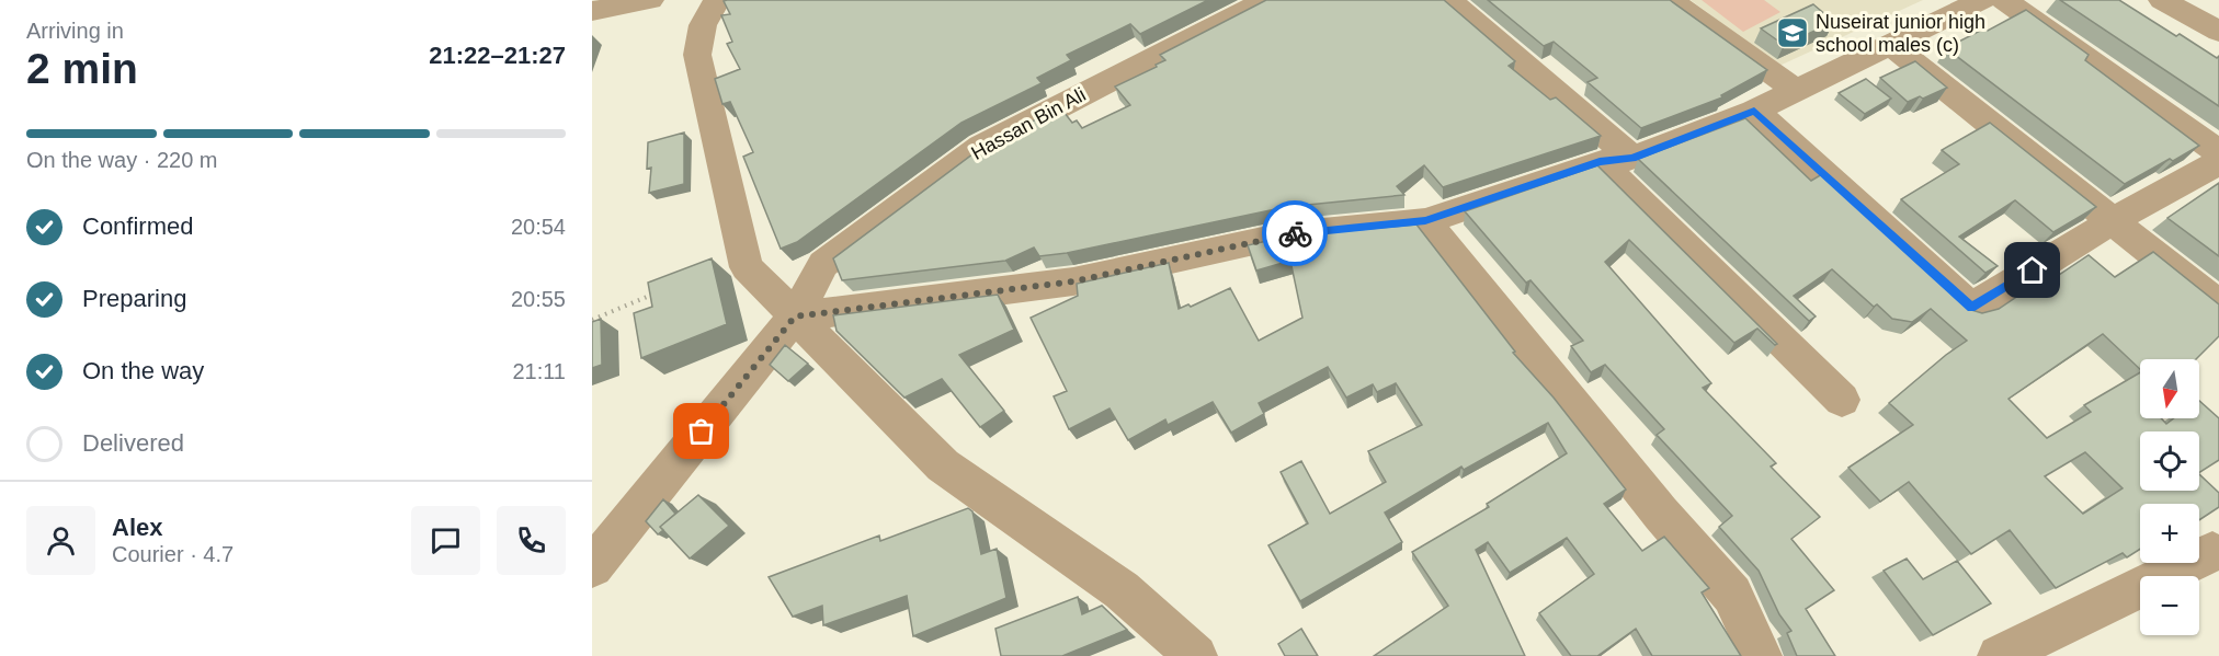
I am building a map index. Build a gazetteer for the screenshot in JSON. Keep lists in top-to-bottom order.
{
  "streets": {
    "street": ["Hassan Bin Ali"]
  },
  "places": {
    "school or university": ["Nuseirat junior high school males (c)"]
  },
  "north": "bottom",
  "page": {
    "heading": ["2 min", "Arriving in", "21:22–21:27"],
    "panel": ["Alex", "Courier · 4.7"],
    "bar": "On the way · 220 m",
    "list": [
      ["Confirmed", "20:54"],
      ["Preparing", "20:55"],
      ["On the way", "21:11"],
      "Delivered"
    ],
    "map_buttons": ["+", "−"]
  }
}
